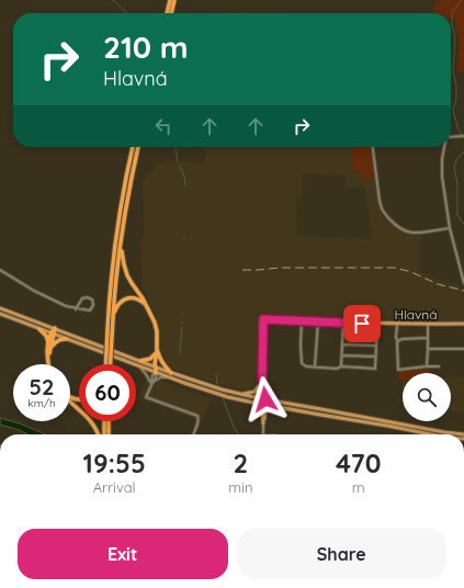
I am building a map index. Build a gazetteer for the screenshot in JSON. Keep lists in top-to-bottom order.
{
  "streets": {
    "main road": ["Hlavná"]
  },
  "page": {
    "turn": ["210 m", "Hlavná"],
    "speed": "52 km/h",
    "limit": "60",
    "eta": [
      "19:55",
      "Arrival",
      "2",
      "min",
      "470",
      "m"
    ],
    "buttons": ["Exit", "Share"]
  }
}
